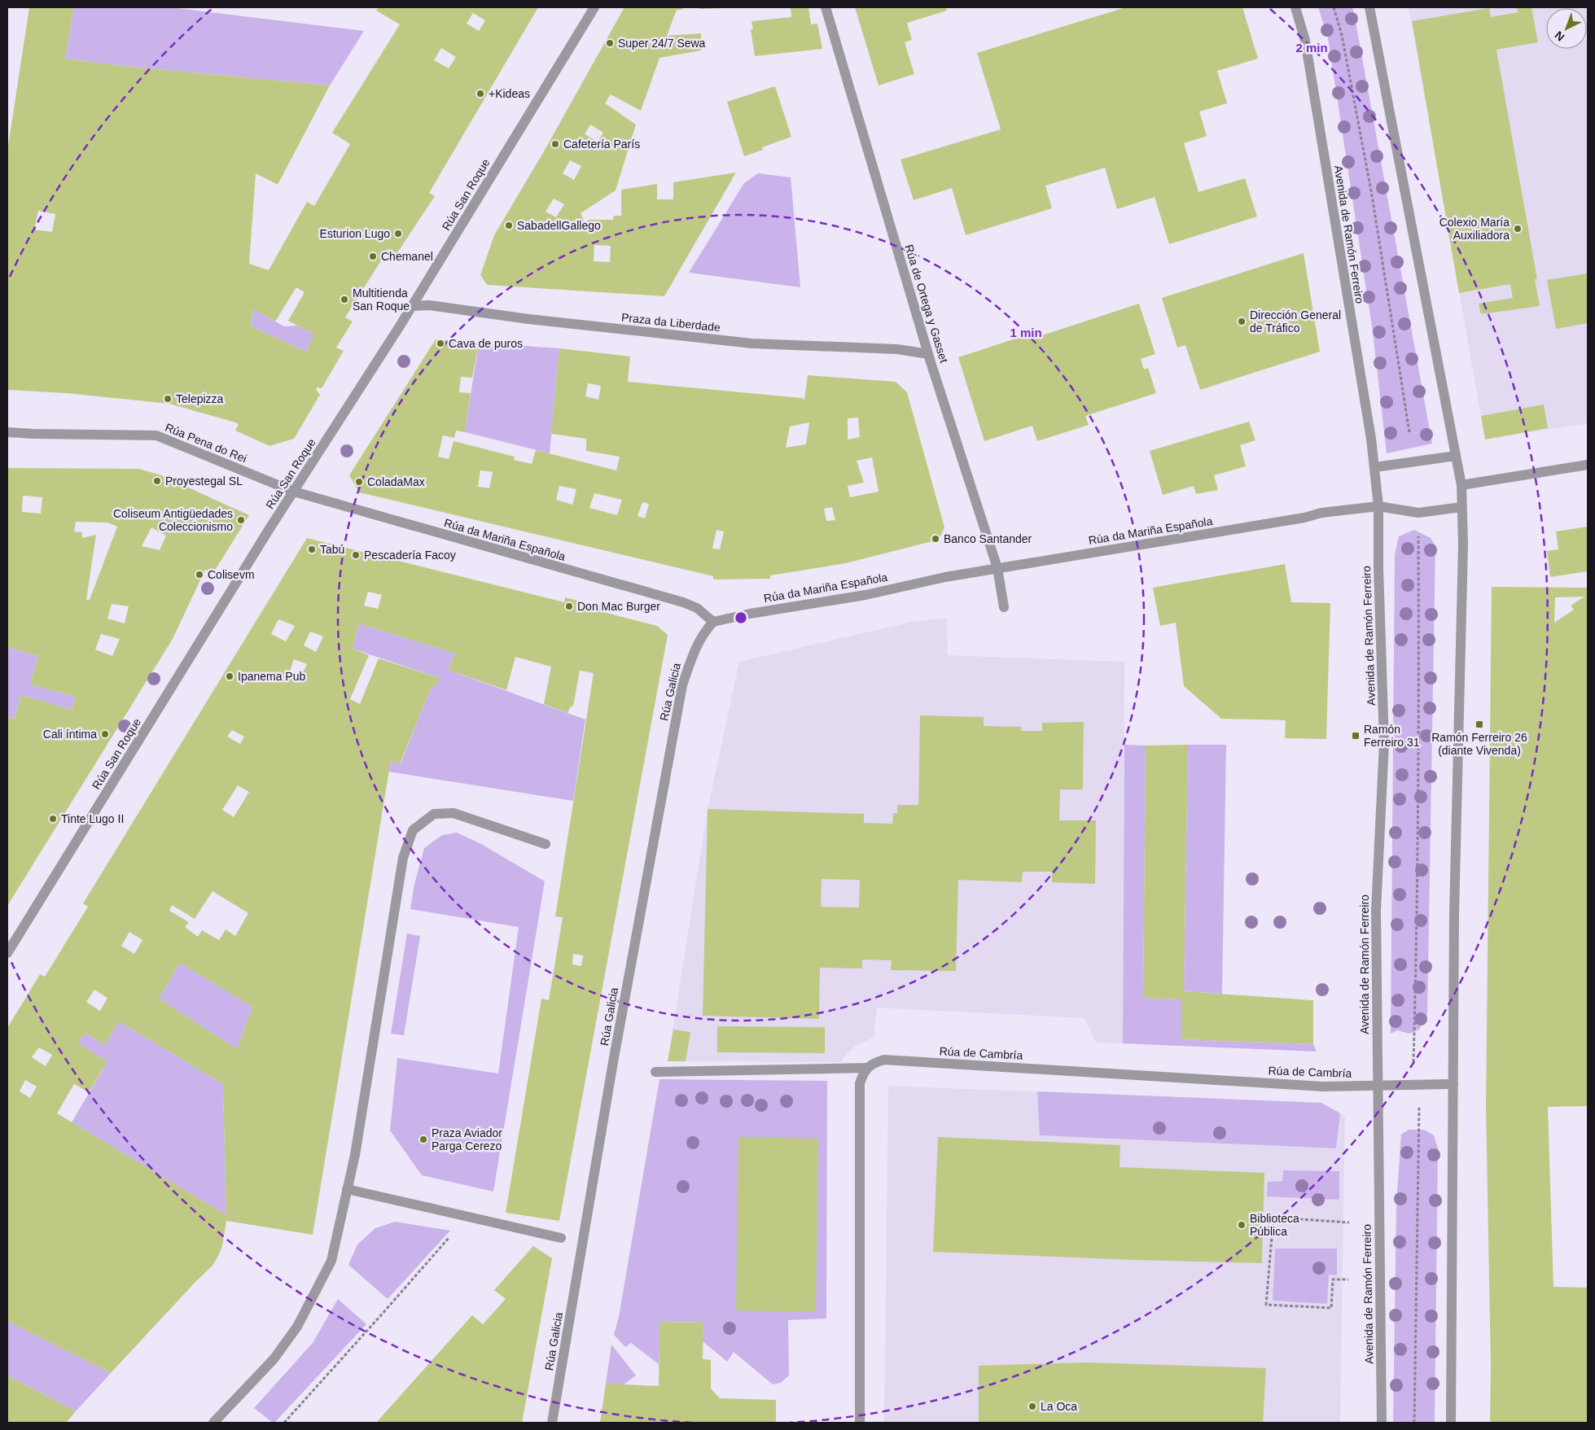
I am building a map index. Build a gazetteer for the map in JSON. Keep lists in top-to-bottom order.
{
  "streets": {
    "street": [
      "Rúa San Roque",
      "Avenida de Ramón Ferreiro",
      "Rúa de Ortega y Gasset",
      "Praza da Liberdade",
      "Rúa Pena do Rei",
      "Rúa da Mariña Española",
      "Rúa Galicia",
      "Rúa de Cambría"
    ]
  },
  "crossings": [
    ["Rúa San Roque", "Praza da Liberdade"],
    ["Rúa San Roque", "Rúa Pena do Rei"],
    ["Rúa San Roque", "Rúa da Mariña Española"],
    ["Avenida de Ramón Ferreiro", "Rúa da Mariña Española"],
    ["Avenida de Ramón Ferreiro", "Rúa de Cambría"],
    ["Rúa de Ortega y Gasset", "Praza da Liberdade"],
    ["Rúa de Ortega y Gasset", "Rúa da Mariña Española"],
    ["Rúa Pena do Rei", "Rúa da Mariña Española"],
    ["Rúa da Mariña Española", "Rúa Galicia"]
  ],
  "places": {
    "other": [
      "Super 24/7 Sewa",
      "+Kideas",
      "Cafetería París",
      "SabadellGallego",
      "Colexio María Auxiliadora",
      "Esturion Lugo",
      "Chemanel",
      "Multitienda San Roque",
      "Dirección General de Tráfico",
      "Cava de puros",
      "Telepizza",
      "Proyestegal SL",
      "ColadaMax",
      "Coliseum Antigüedades Coleccionismo",
      "Banco Santander",
      "Tabú",
      "Pescadería Facoy",
      "Colisevm",
      "Don Mac Burger",
      "Ipanema Pub",
      "Cali íntima",
      "Tinte Lugo II",
      "Praza Aviador Parga Cerezo",
      "Biblioteca Pública",
      "La Oca"
    ],
    "transit": ["Ramón Ferreiro 26 (diante Vivenda)", "Ramón Ferreiro 31"]
  },
  "north": "bottom left",
  "rings": ["2 min", "1 min"]
}
